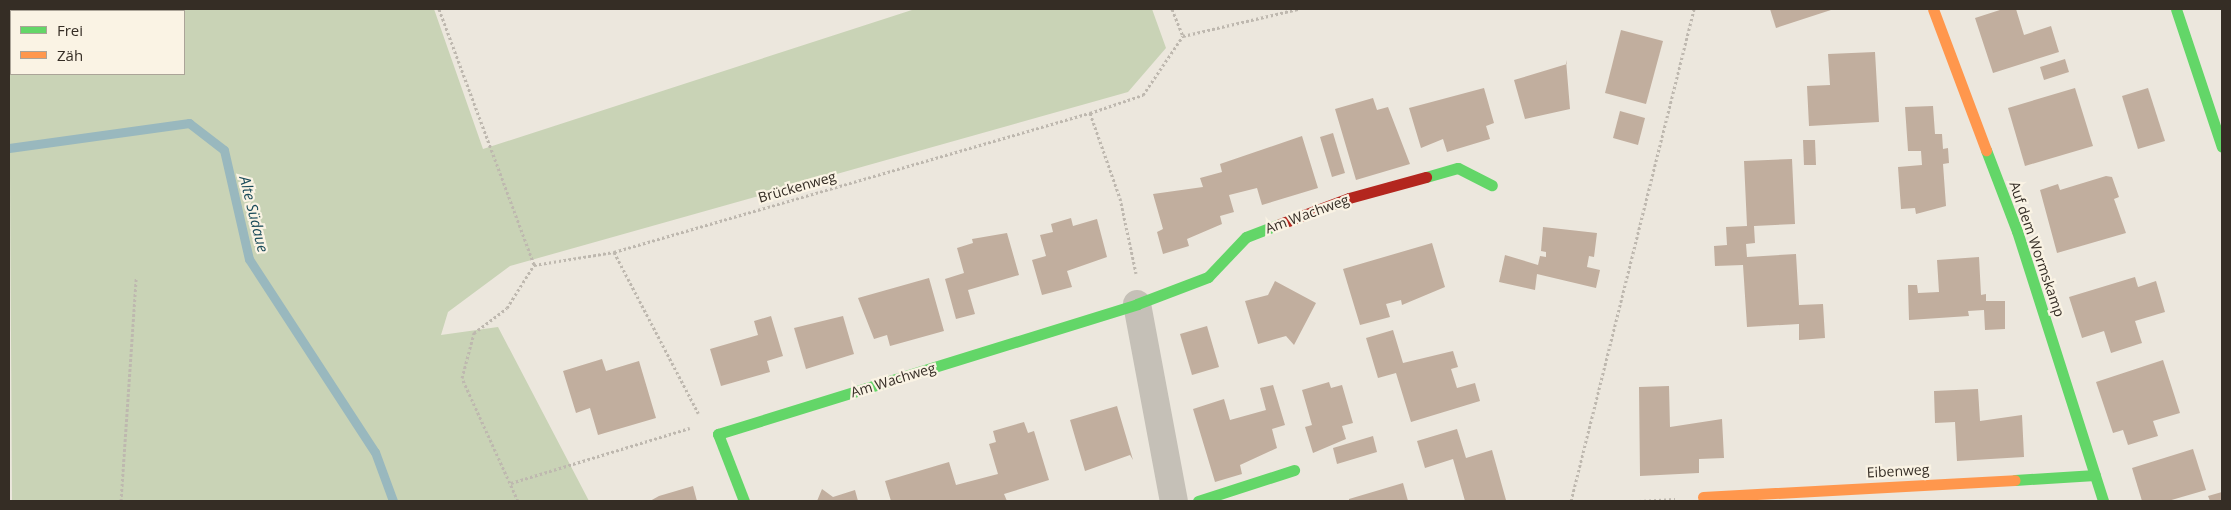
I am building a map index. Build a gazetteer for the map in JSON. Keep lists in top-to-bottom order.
{
  "streets": {
    "street": ["Am Wachweg", "Auf dem Wormskamp", "Eibenweg"],
    "path": ["Brückenweg"]
  },
  "crossings": [
    ["Auf dem Wormskamp", "Eibenweg"]
  ],
  "water": ["Alte Südaue"],
  "legend": ["Frei", "Zäh"]
}
